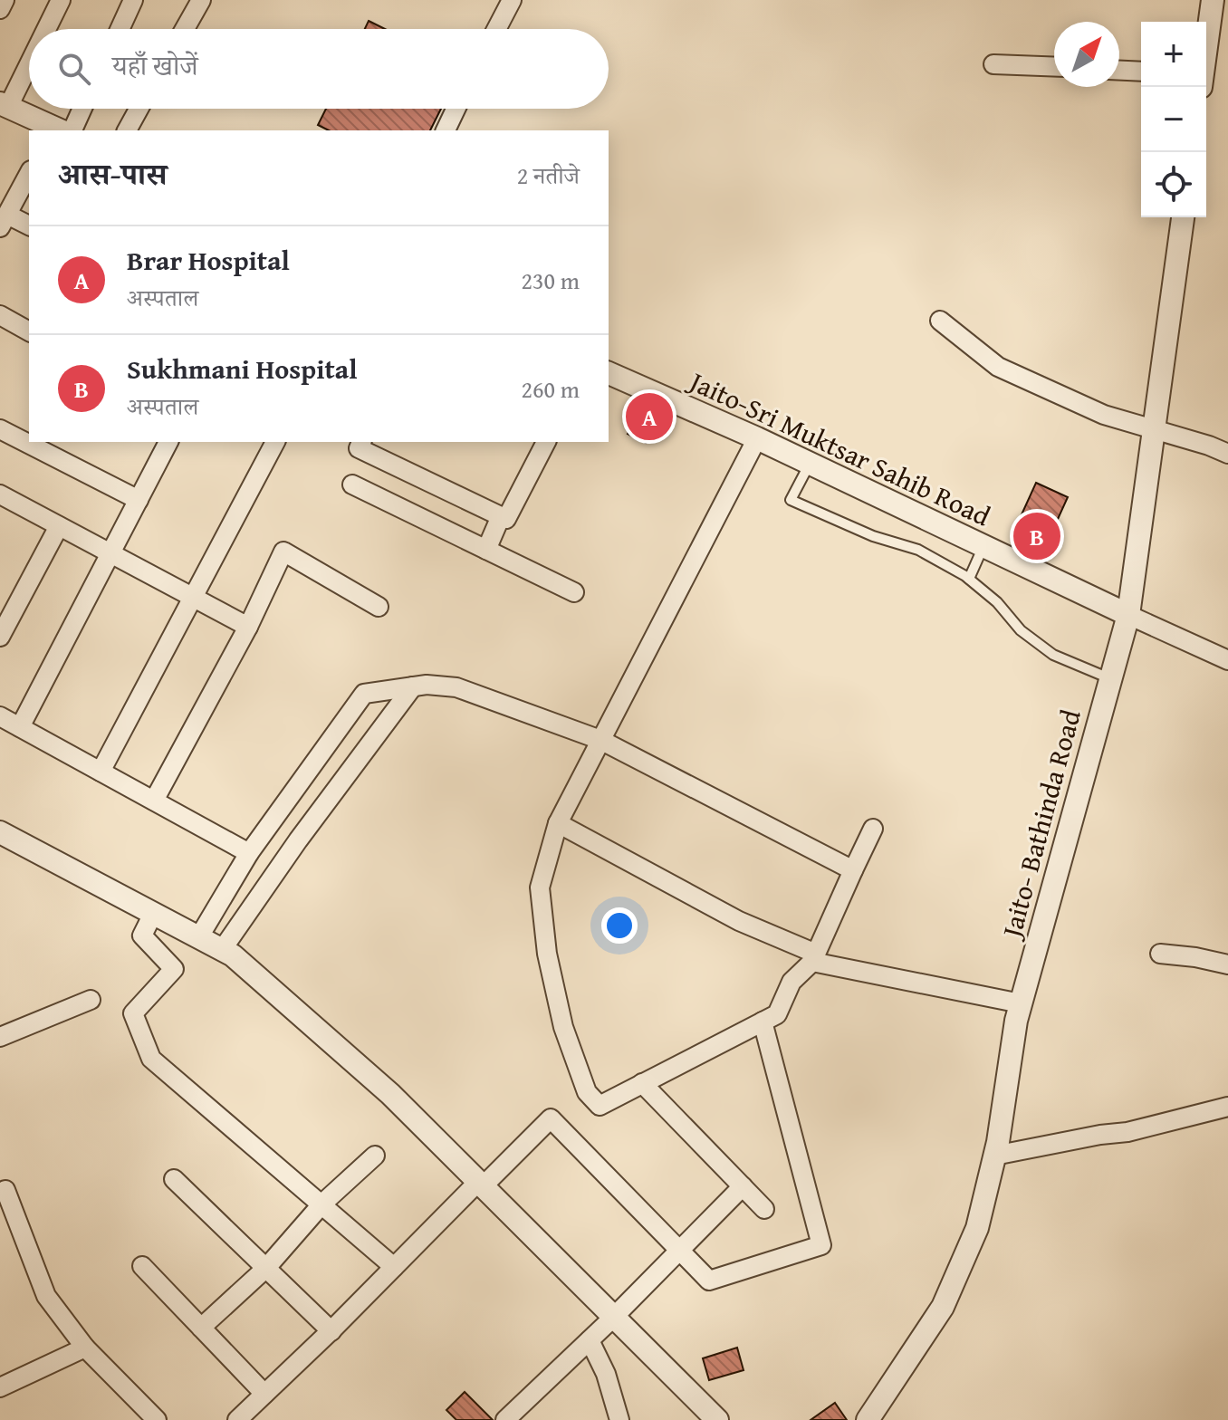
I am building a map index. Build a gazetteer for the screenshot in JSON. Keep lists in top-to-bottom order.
{
  "streets": {
    "street": ["Jaito-Sri Muktsar Sahib Road", "Jaito- Bathinda Road"]
  },
  "crossings": [
    ["Jaito-Sri Muktsar Sahib Road", "Jaito- Bathinda Road"]
  ],
  "north": "top right",
  "page": {
    "map_buttons": ["+", "−"],
    "search": "यहाँ खोजें",
    "heading": ["आस-पास", "2 नतीजे"],
    "list": [
      {
        "mark": "A",
        "name": "Brar Hospital",
        "note": "अस्पताल",
        "value": "230 m"
      },
      {
        "mark": "B",
        "name": "Sukhmani Hospital",
        "note": "अस्पताल",
        "value": "260 m"
      }
    ],
    "pins": ["A", "B"]
  }
}
